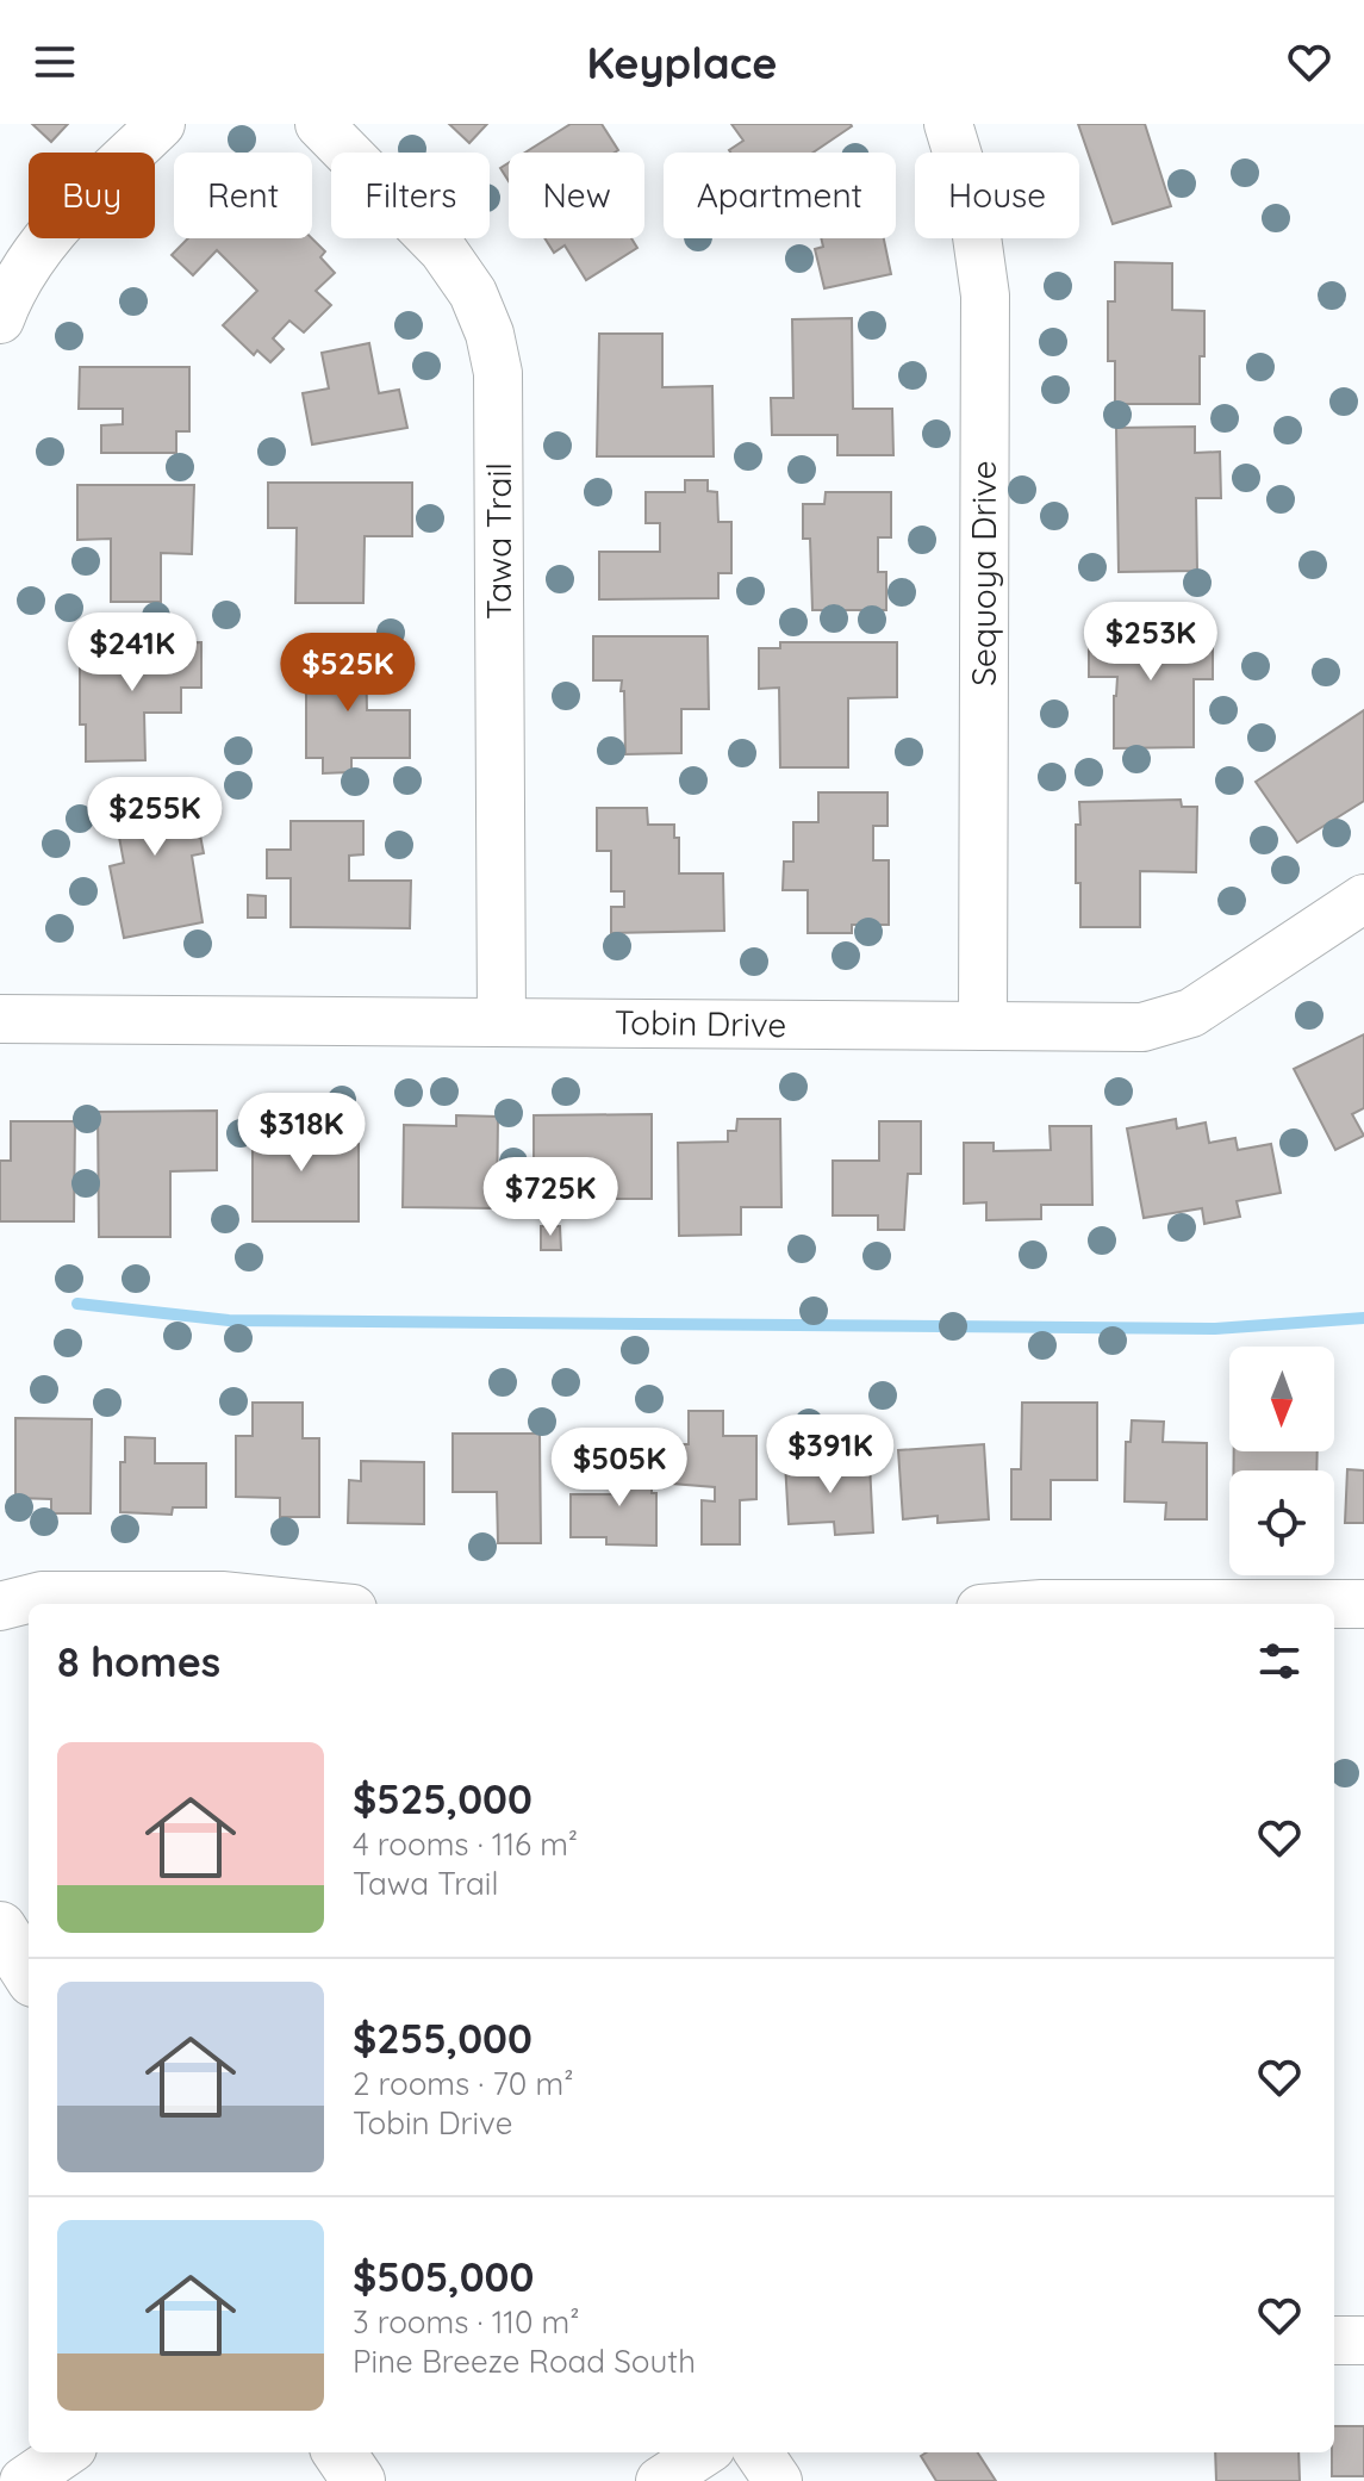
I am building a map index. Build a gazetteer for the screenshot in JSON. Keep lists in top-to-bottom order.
{
  "streets": {
    "street": ["Tawa Trail", "Sequoya Drive", "Tobin Drive"]
  },
  "crossings": [
    ["Tawa Trail", "Tobin Drive"],
    ["Sequoya Drive", "Tobin Drive"]
  ],
  "north": "bottom",
  "page": {
    "header": "Keyplace",
    "chip": [
      "Buy",
      "Rent",
      "Filters",
      "New",
      "Apartment",
      "House"
    ],
    "price": [
      "$253K",
      "$241K",
      "$525K",
      "$255K",
      "$318K",
      "$725K",
      "$391K",
      "$505K"
    ],
    "heading": "8 homes",
    "list": [
      {
        "name": "$525,000",
        "note": "4 rooms · 116 m² · Tawa Trail"
      },
      {
        "name": "$255,000",
        "note": "2 rooms · 70 m² · Tobin Drive"
      },
      {
        "name": "$505,000",
        "note": "3 rooms · 110 m² · Pine Breeze Road South"
      }
    ]
  }
}
